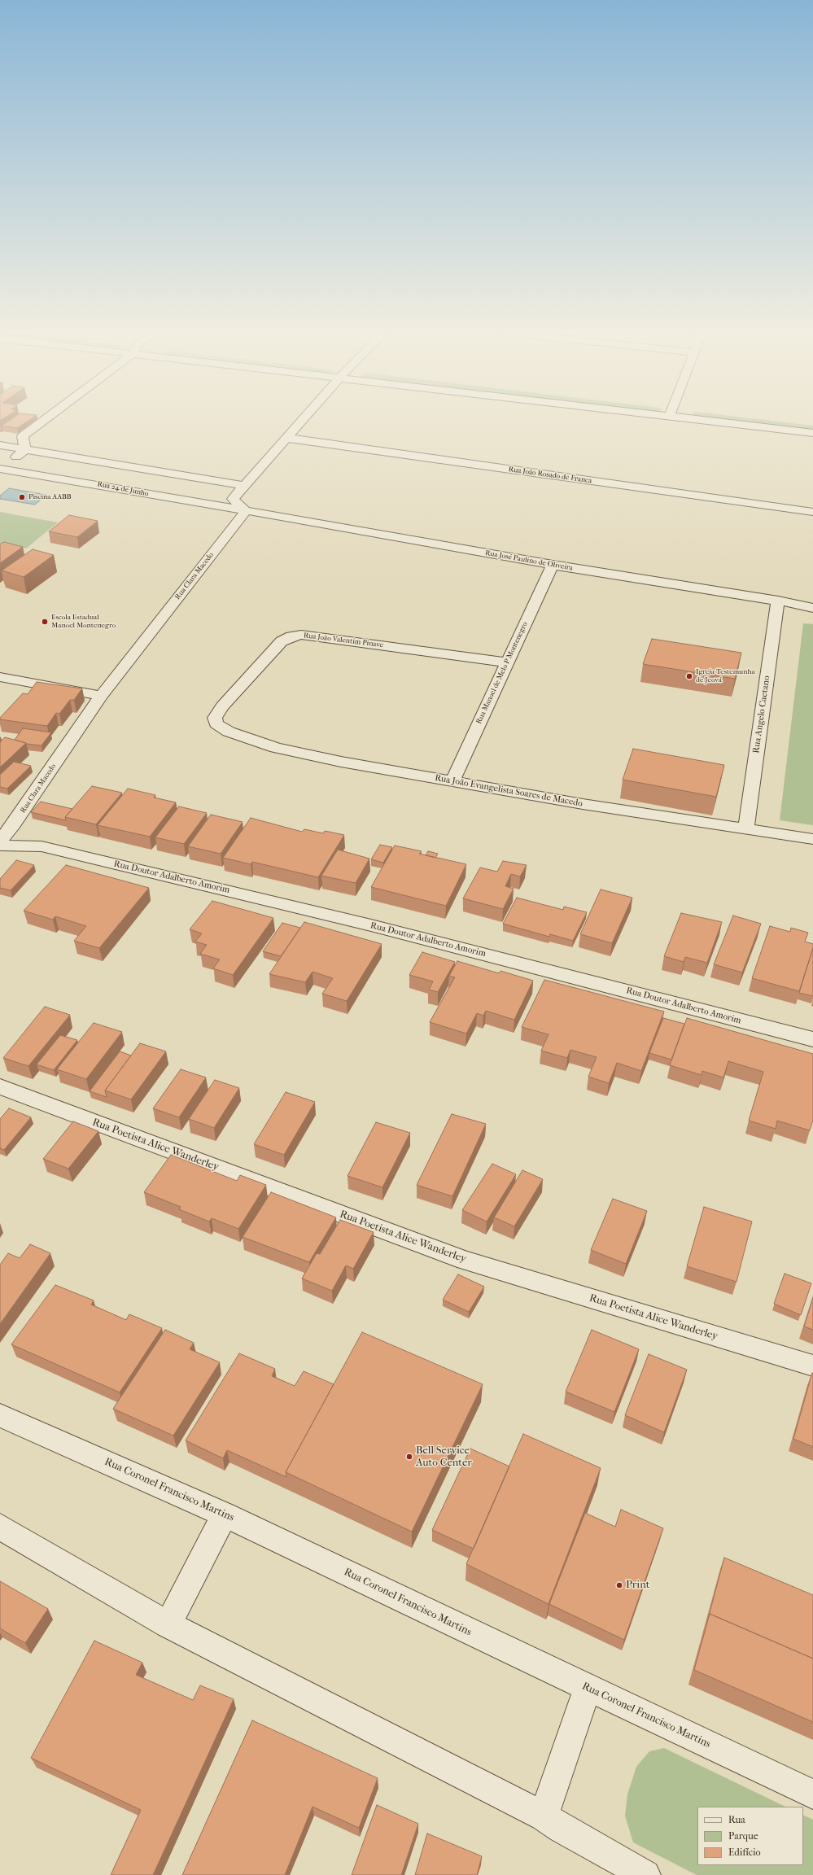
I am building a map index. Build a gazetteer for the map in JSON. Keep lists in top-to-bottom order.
{
  "streets": {
    "street": [
      "Rua João Rosado de Franca",
      "Rua 24 de Junho",
      "Rua José Paulino de Oliveira",
      "Rua Clara Macedo",
      "Rua João Valentim Pinave",
      "Rua Manoel de Melo P Montenegro",
      "Rua Angelo Caetano",
      "Rua João Evangelista Soares de Macedo",
      "Rua Doutor Adalberto Amorim",
      "Rua Poetista Alice Wanderley",
      "Rua Coronel Francisco Martins"
    ]
  },
  "crossings": [
    ["Rua 24 de Junho", "Rua José Paulino de Oliveira"],
    ["Rua 24 de Junho", "Rua Clara Macedo"],
    ["Rua José Paulino de Oliveira", "Rua Clara Macedo"],
    ["Rua José Paulino de Oliveira", "Rua Manoel de Melo P Montenegro"],
    ["Rua José Paulino de Oliveira", "Rua Angelo Caetano"],
    ["Rua Clara Macedo", "Rua Doutor Adalberto Amorim"],
    ["Rua João Valentim Pinave", "Rua Manoel de Melo P Montenegro"],
    ["Rua João Valentim Pinave", "Rua João Evangelista Soares de Macedo"],
    ["Rua Manoel de Melo P Montenegro", "Rua João Evangelista Soares de Macedo"],
    ["Rua Angelo Caetano", "Rua João Evangelista Soares de Macedo"]
  ],
  "places": [
    "Piscina AABB",
    "Escola Estadual Manoel Montenegro",
    "Igreja Testemunha de Jeová",
    "Bell Service Auto Center",
    "Print"
  ],
  "legend": ["Rua", "Parque", "Edifício"]
}
